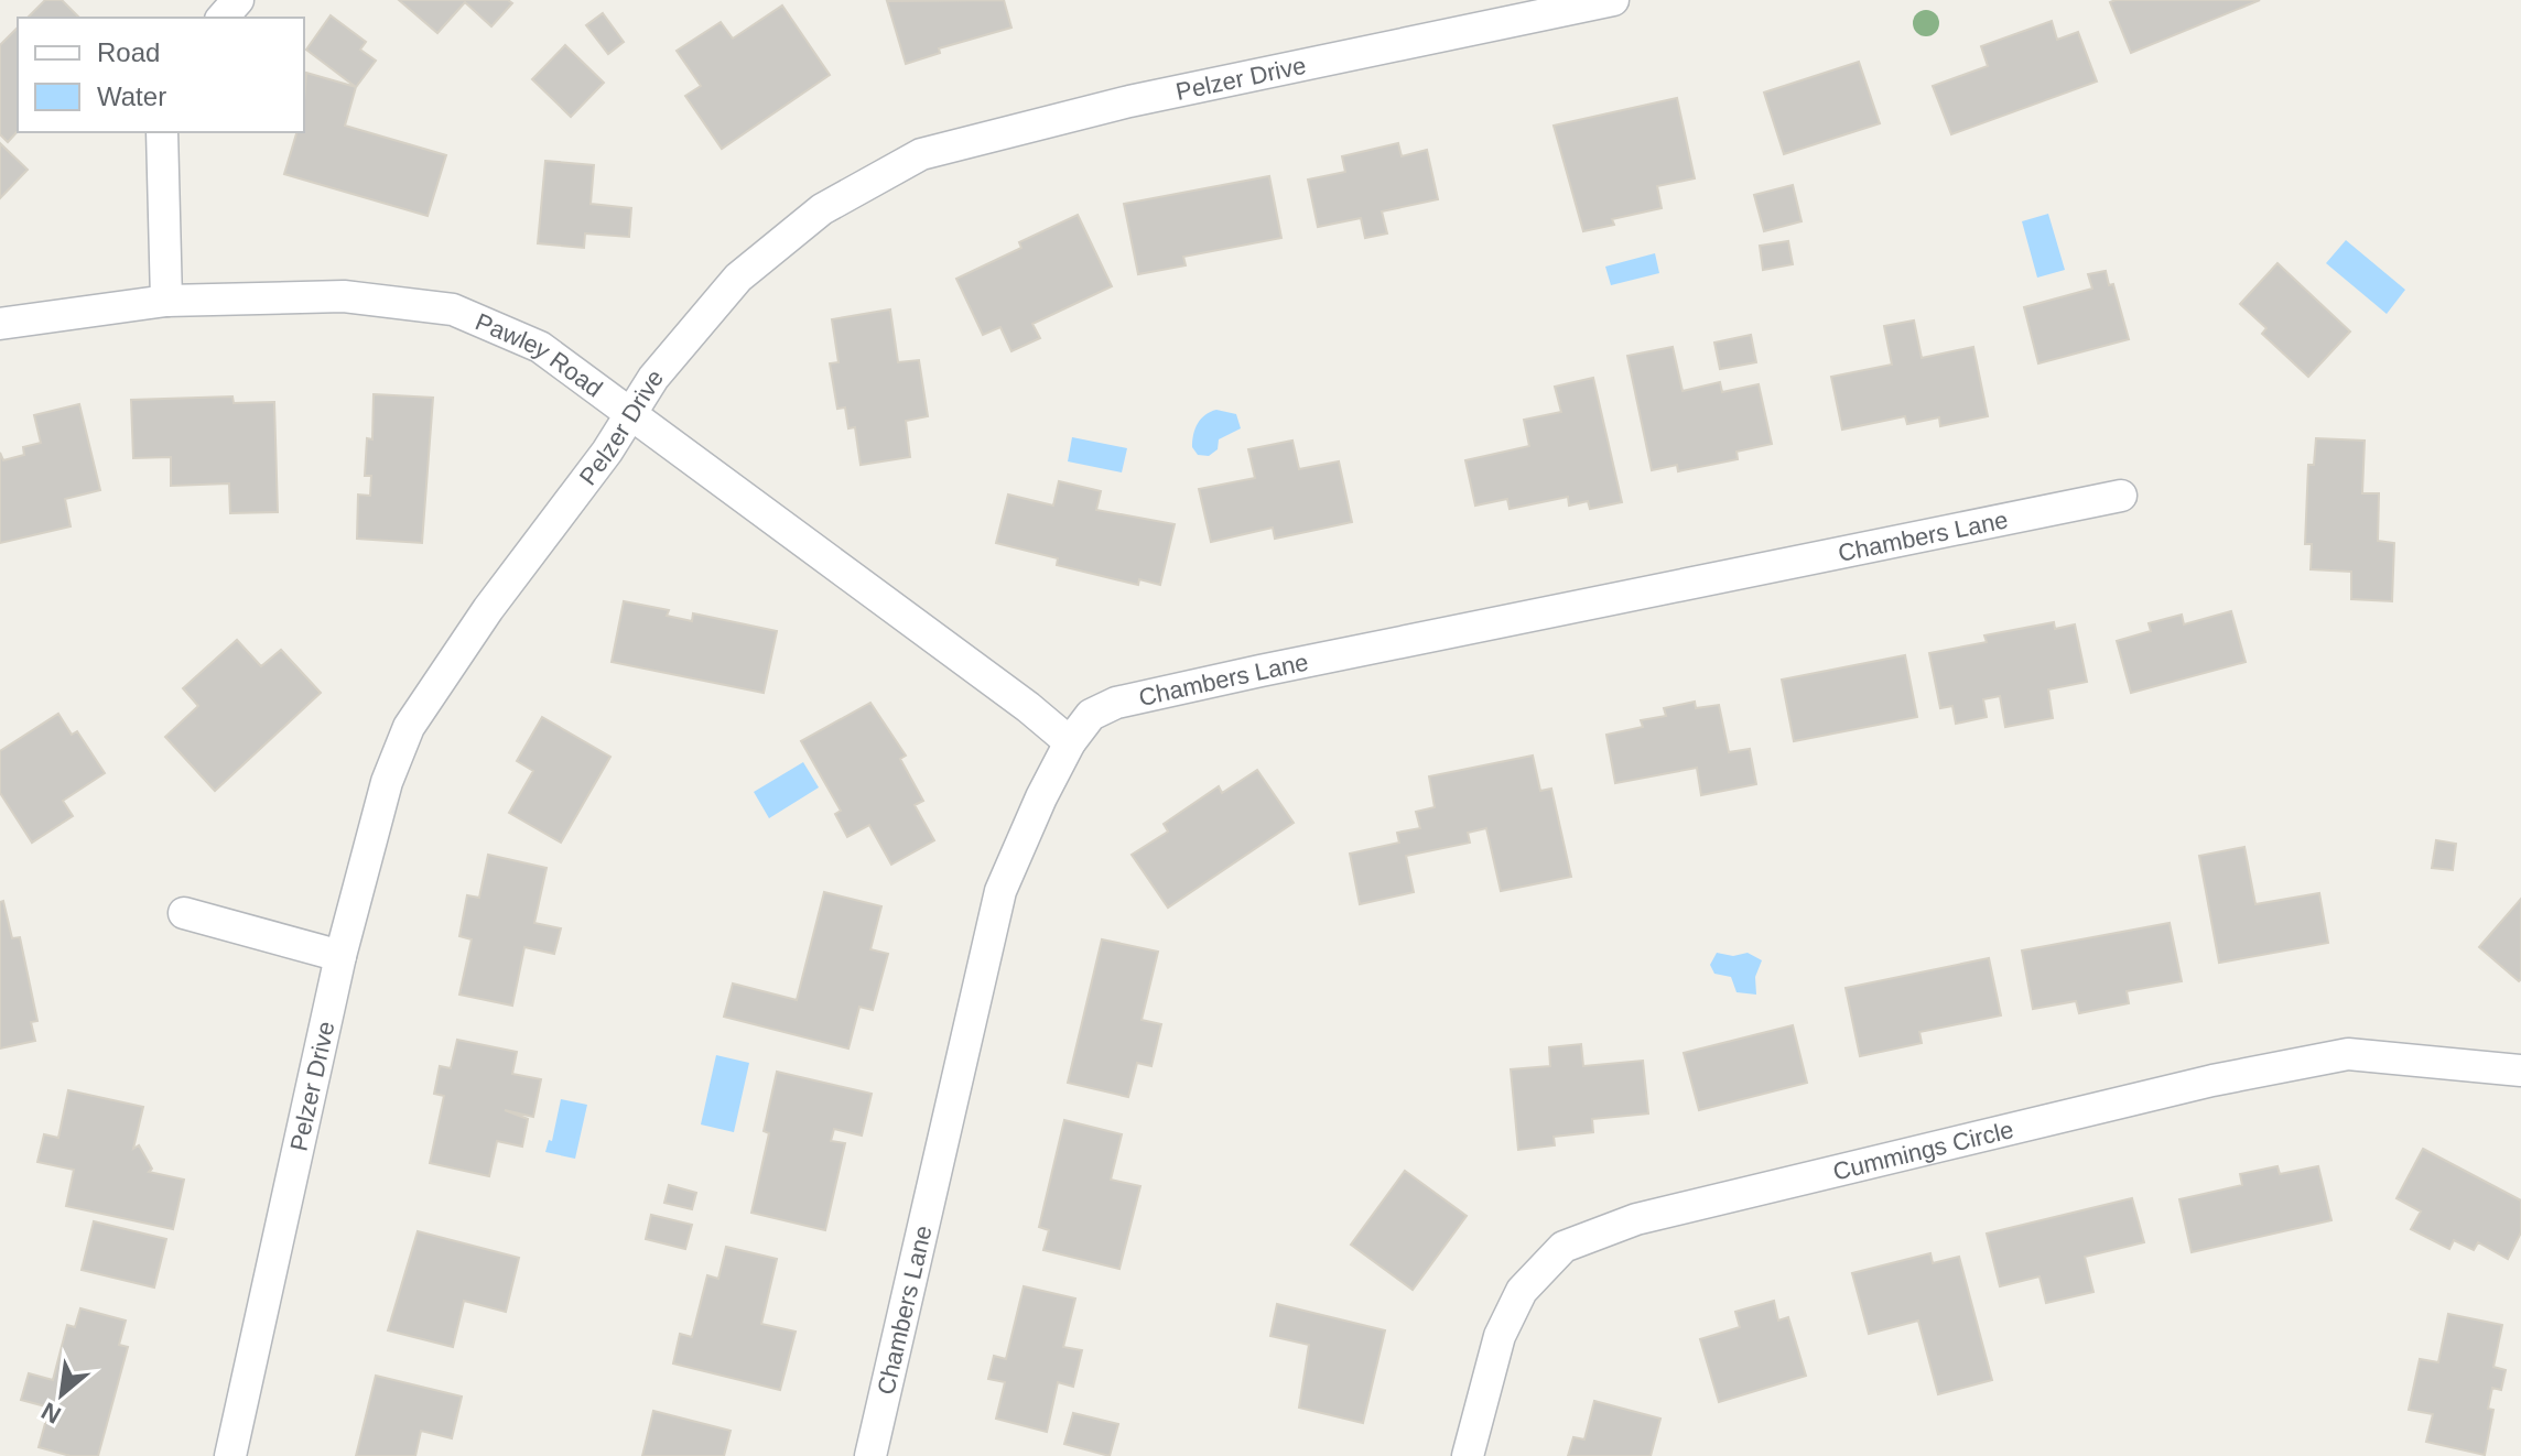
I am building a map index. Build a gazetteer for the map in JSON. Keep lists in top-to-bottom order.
{
  "streets": {
    "street": [
      "Pelzer Drive",
      "Pawley Road",
      "Chambers Lane",
      "Cummings Circle"
    ]
  },
  "crossings": [
    ["Pelzer Drive", "Pawley Road"],
    ["Pawley Road", "Chambers Lane"]
  ],
  "legend": ["Road", "Water"],
  "north": "bottom left"
}
